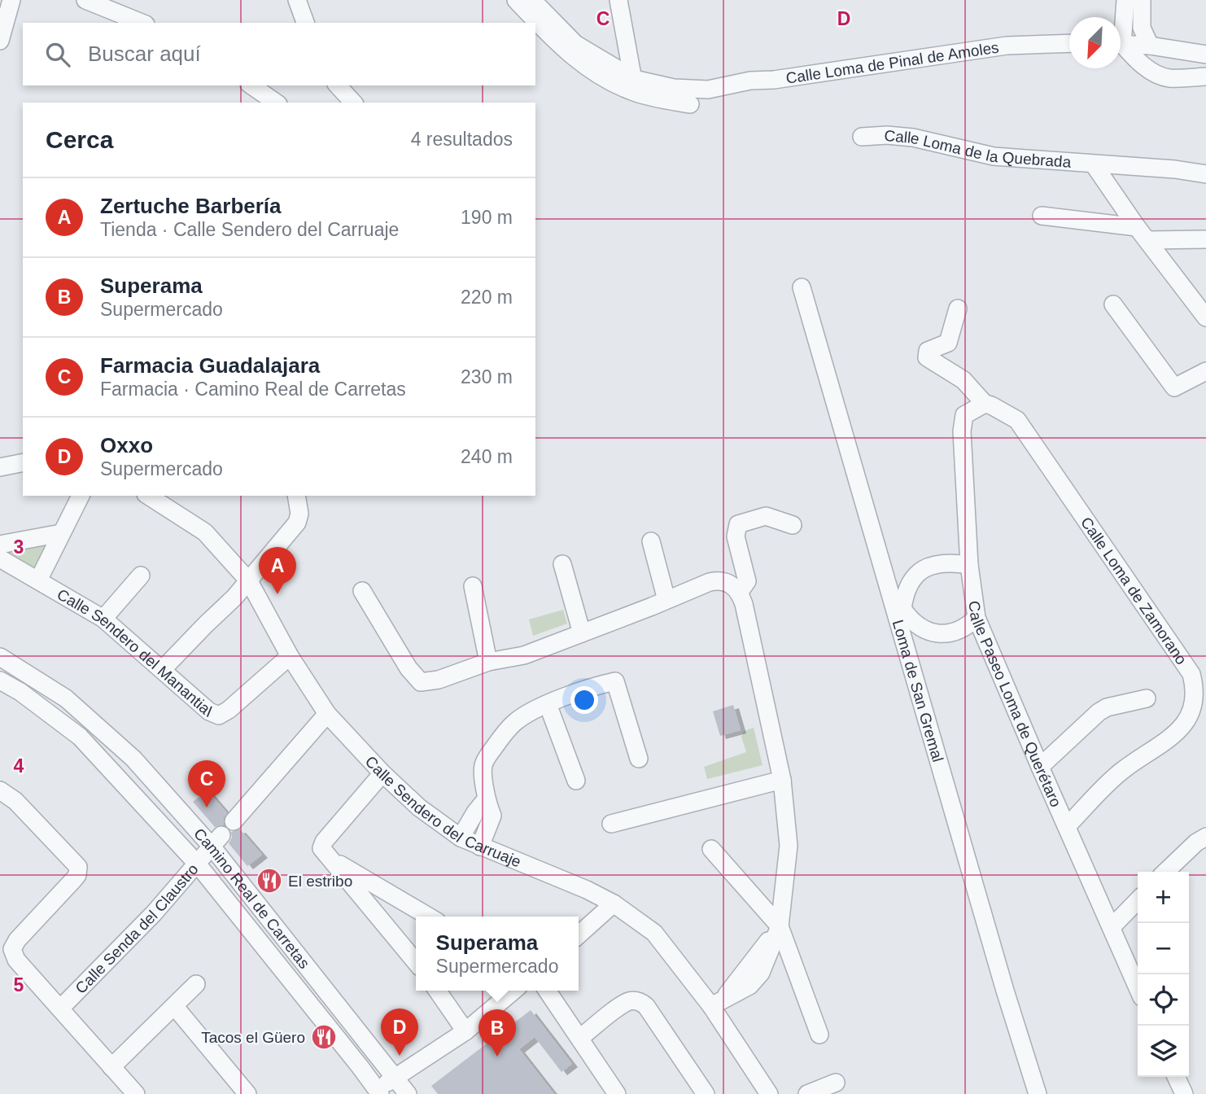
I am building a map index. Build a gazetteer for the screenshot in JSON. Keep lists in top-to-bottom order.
{
  "streets": {
    "street": [
      "Calle Loma de Pinal de Amoles",
      "Calle Loma de la Quebrada",
      "Calle Loma de Zamorano",
      "Calle Sendero del Manantial",
      "Loma de San Gremal",
      "Calle Paseo Loma de Querétaro",
      "Calle Sendero del Carruaje",
      "Camino Real de Carretas",
      "Calle Senda del Claustro"
    ]
  },
  "crossings": [
    ["Calle Loma de Zamorano", "Calle Paseo Loma de Querétaro"],
    ["Calle Sendero del Manantial", "Calle Sendero del Carruaje"],
    ["Loma de San Gremal", "Calle Paseo Loma de Querétaro"],
    ["Camino Real de Carretas", "Calle Senda del Claustro"]
  ],
  "places": {
    "restaurant": ["El estribo", "Tacos el Güero"]
  },
  "north": "bottom left",
  "page": {
    "search": "Buscar aquí",
    "heading": ["Cerca", "4 resultados"],
    "list": [
      {
        "mark": "A",
        "name": "Zertuche Barbería",
        "note": "Tienda · Calle Sendero del Carruaje",
        "value": "190 m"
      },
      {
        "mark": "B",
        "name": "Superama",
        "note": "Supermercado",
        "value": "220 m"
      },
      {
        "mark": "C",
        "name": "Farmacia Guadalajara",
        "note": "Farmacia · Camino Real de Carretas",
        "value": "230 m"
      },
      {
        "mark": "D",
        "name": "Oxxo",
        "note": "Supermercado",
        "value": "240 m"
      }
    ],
    "pins": [
      "A",
      "C",
      "D",
      "B"
    ],
    "map_buttons": ["+", "−"],
    "popup": ["Superama", "Supermercado"]
  },
  "grid": {
    "columns": ["C", "D"],
    "rows": ["3", "4", "5"]
  }
}
